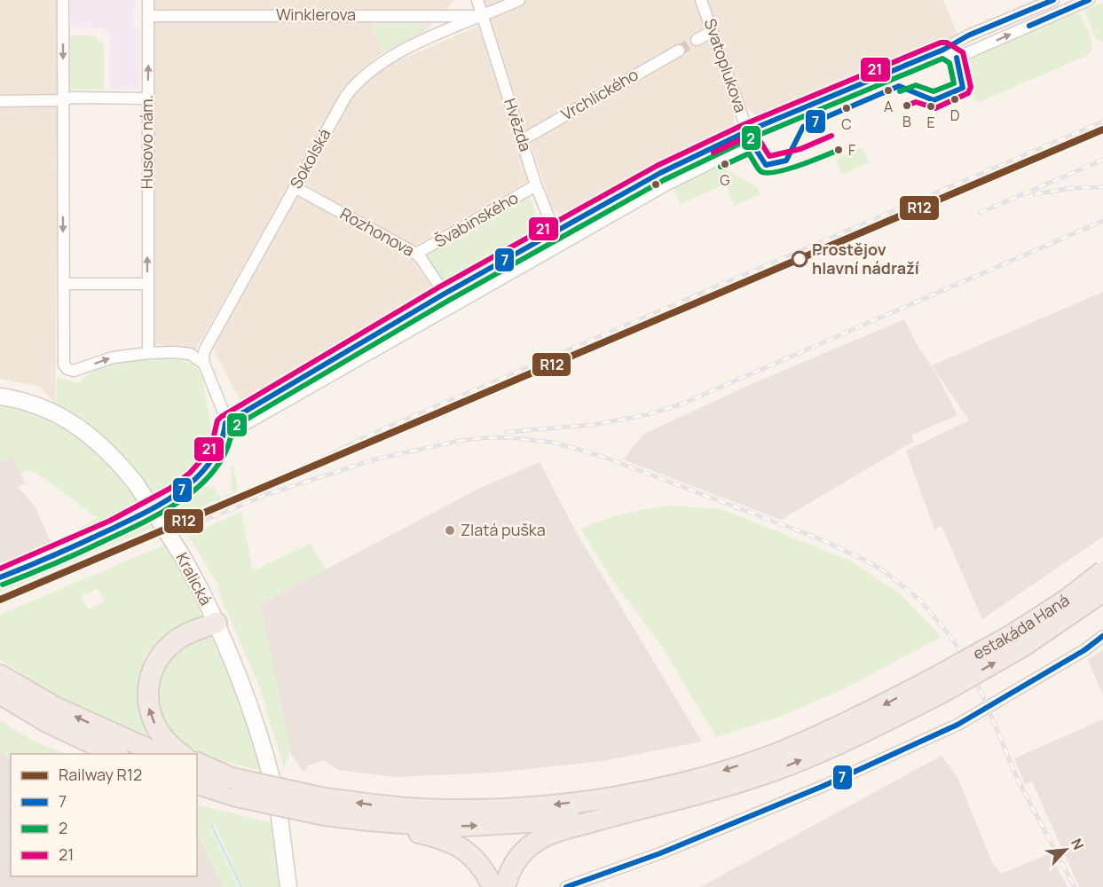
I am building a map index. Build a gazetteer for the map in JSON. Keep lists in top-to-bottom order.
{
  "streets": {
    "highway": ["estakáda Haná"],
    "main road": ["Kralická"],
    "street": [
      "Winklerova",
      "Svatoplukova",
      "Vrchlického",
      "Hvězda",
      "Husovo nám.",
      "Sokolská",
      "Švabinského",
      "Rozhonova"
    ]
  },
  "crossings": [
    ["Winklerova", "Hvězda"],
    ["Winklerova", "Husovo nám."],
    ["Winklerova", "Sokolská"],
    ["Vrchlického", "Hvězda"],
    ["Hvězda", "Sokolská"],
    ["Hvězda", "Švabinského"],
    ["Sokolská", "Rozhonova"],
    ["Švabinského", "Rozhonova"]
  ],
  "places": [
    "A",
    "D",
    "B",
    "E",
    "C",
    "F",
    "G",
    "Prostějov hlavní nádraží",
    "Zlatá puška"
  ],
  "lines": [
    "transit line 7",
    "transit line 21",
    "transit line 2",
    "rail line R12"
  ],
  "legend": [
    "Railway R12",
    "7",
    "2",
    "21"
  ],
  "north": "top right"
}
